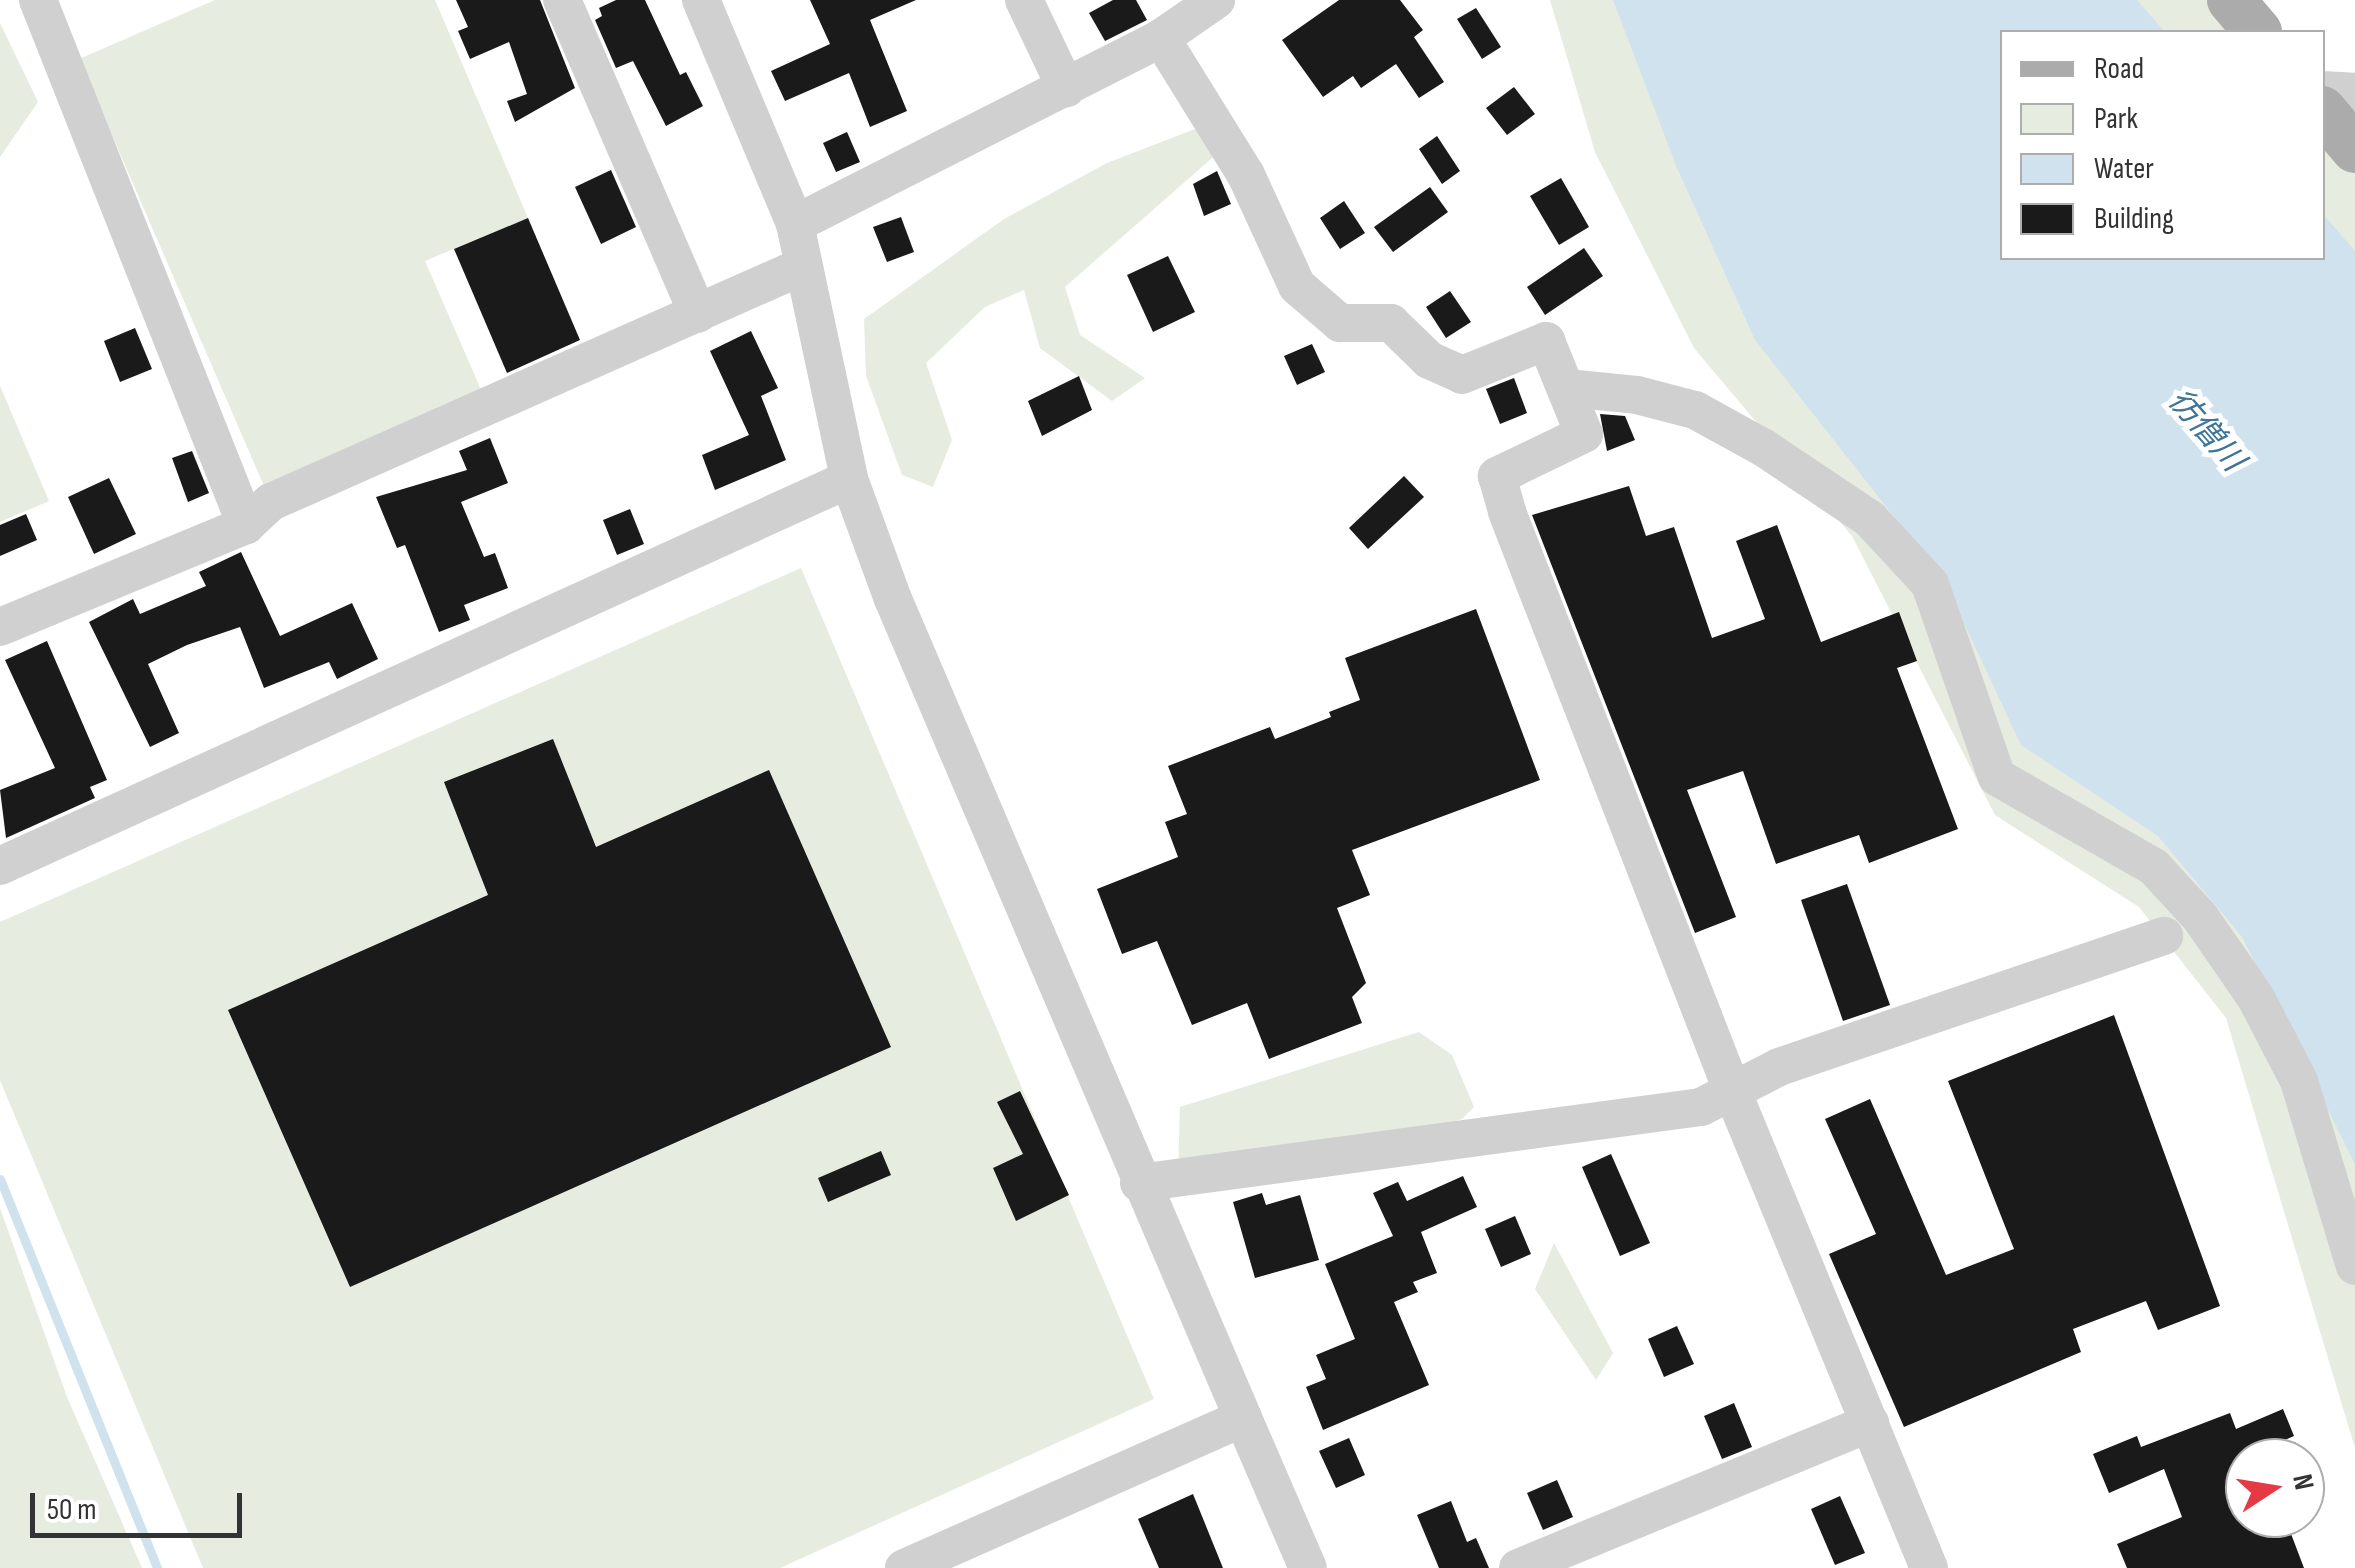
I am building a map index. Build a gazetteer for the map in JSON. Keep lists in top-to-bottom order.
{
  "water": ["彷僧川"],
  "legend": [
    "Road",
    "Park",
    "Water",
    "Building"
  ],
  "scale_bar": "50 m",
  "north": "right"
}
